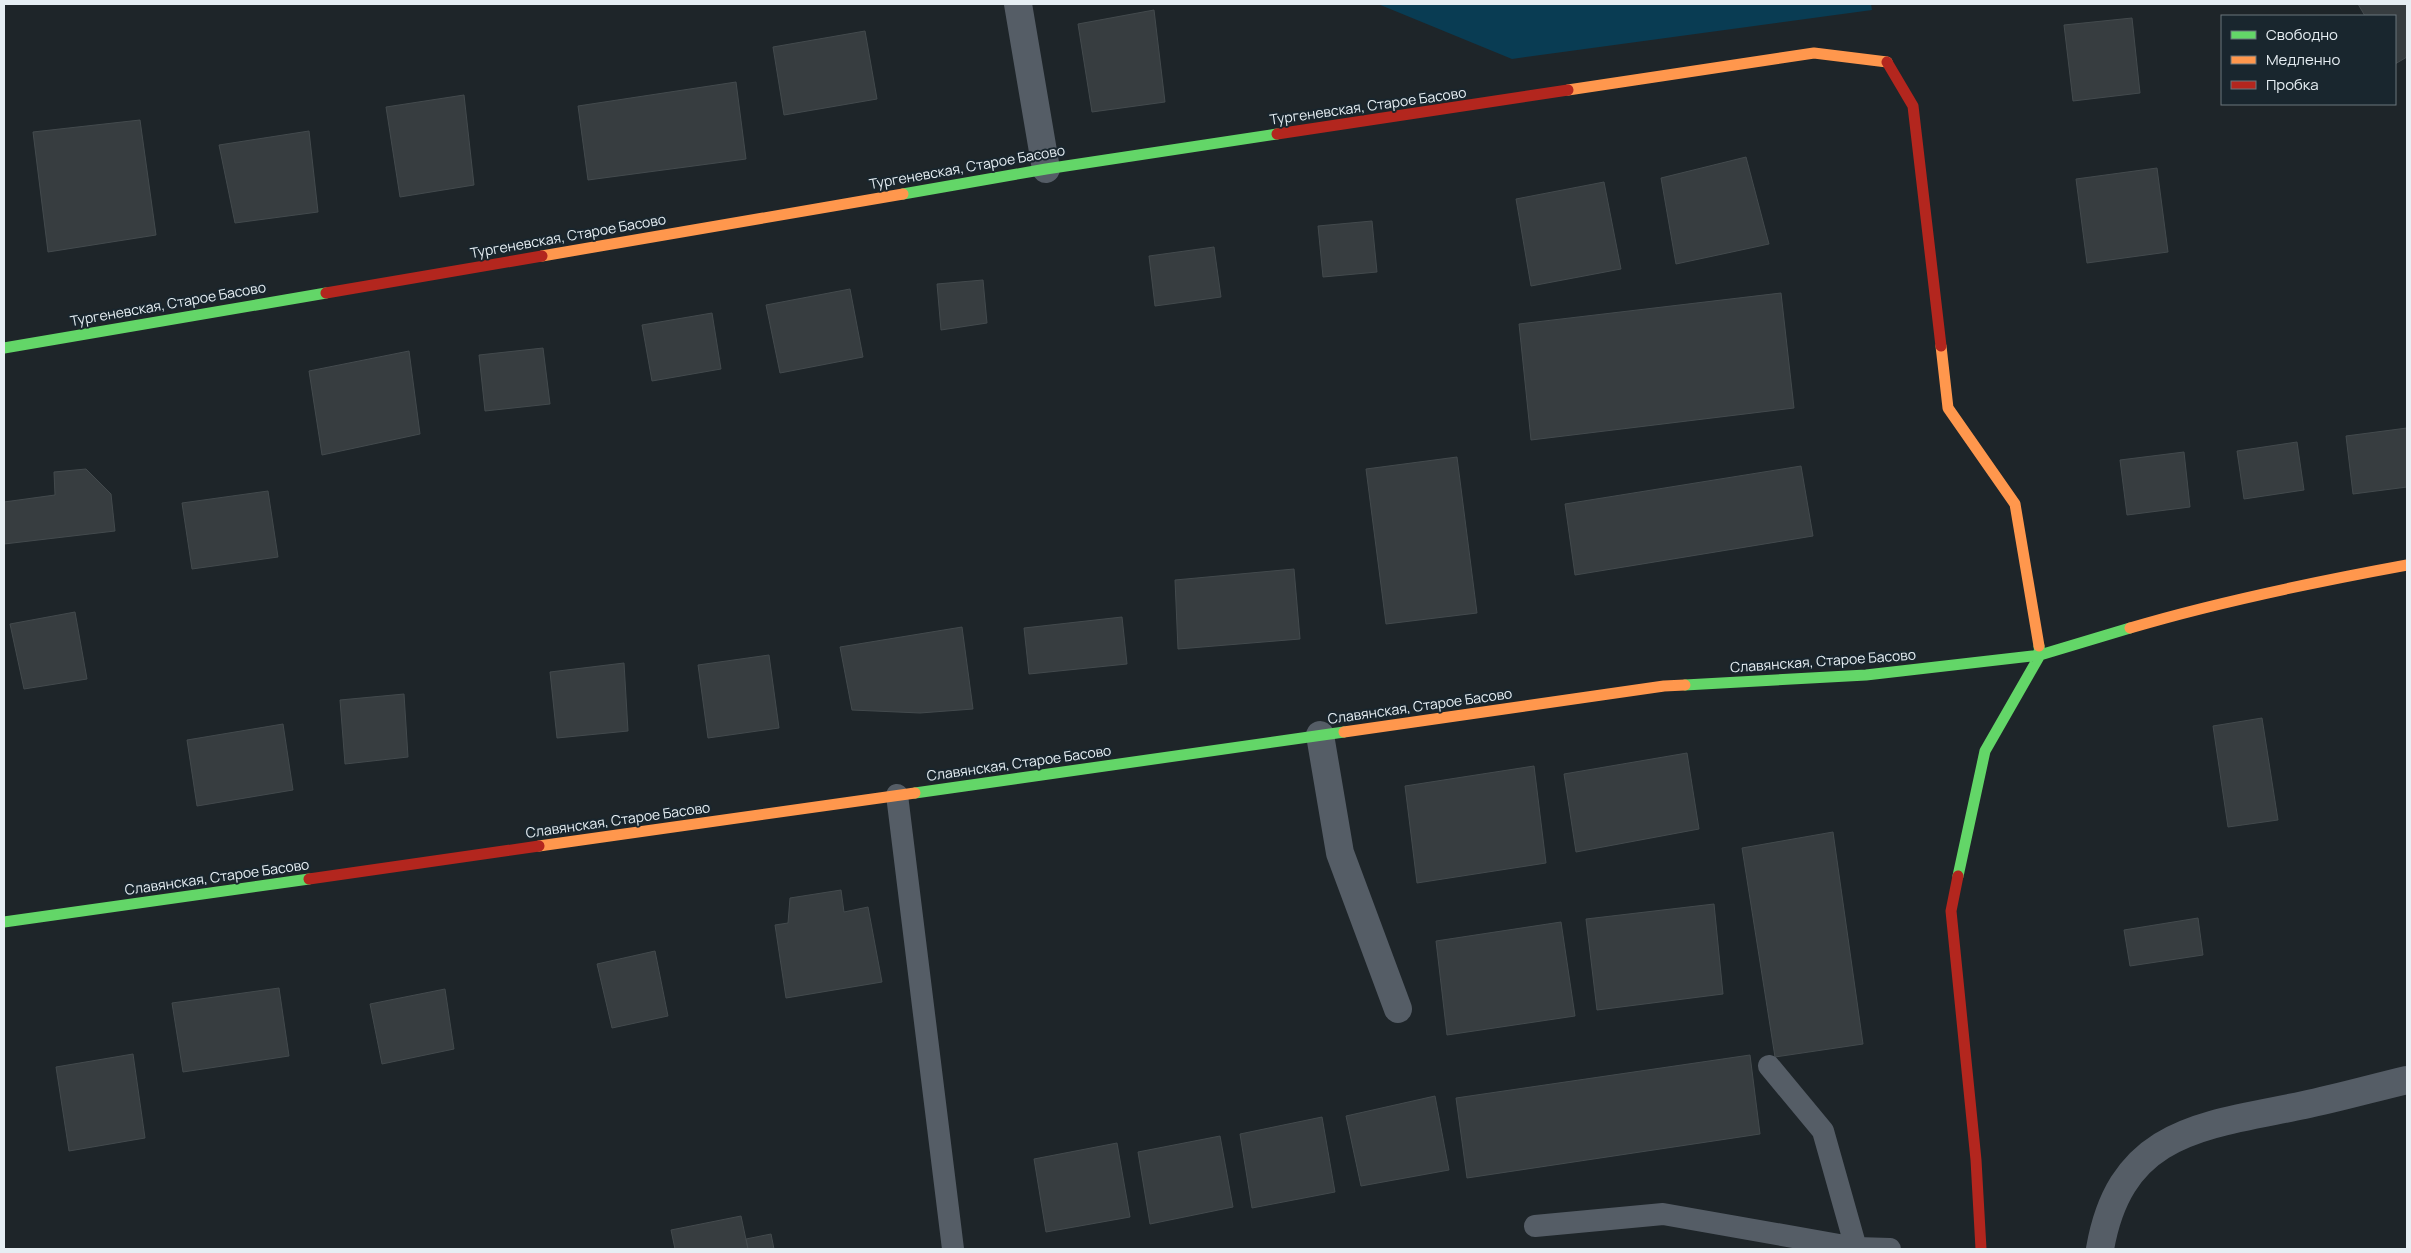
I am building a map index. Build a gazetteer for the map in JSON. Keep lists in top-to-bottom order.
{
  "streets": {
    "street": ["Тургеневская, Старое Басово", "Славянская, Старое Басово"]
  },
  "crossings": [
    ["Тургеневская, Старое Басово", "Славянская, Старое Басово"]
  ],
  "legend": ["Свободно", "Медленно", "Пробка"]
}
